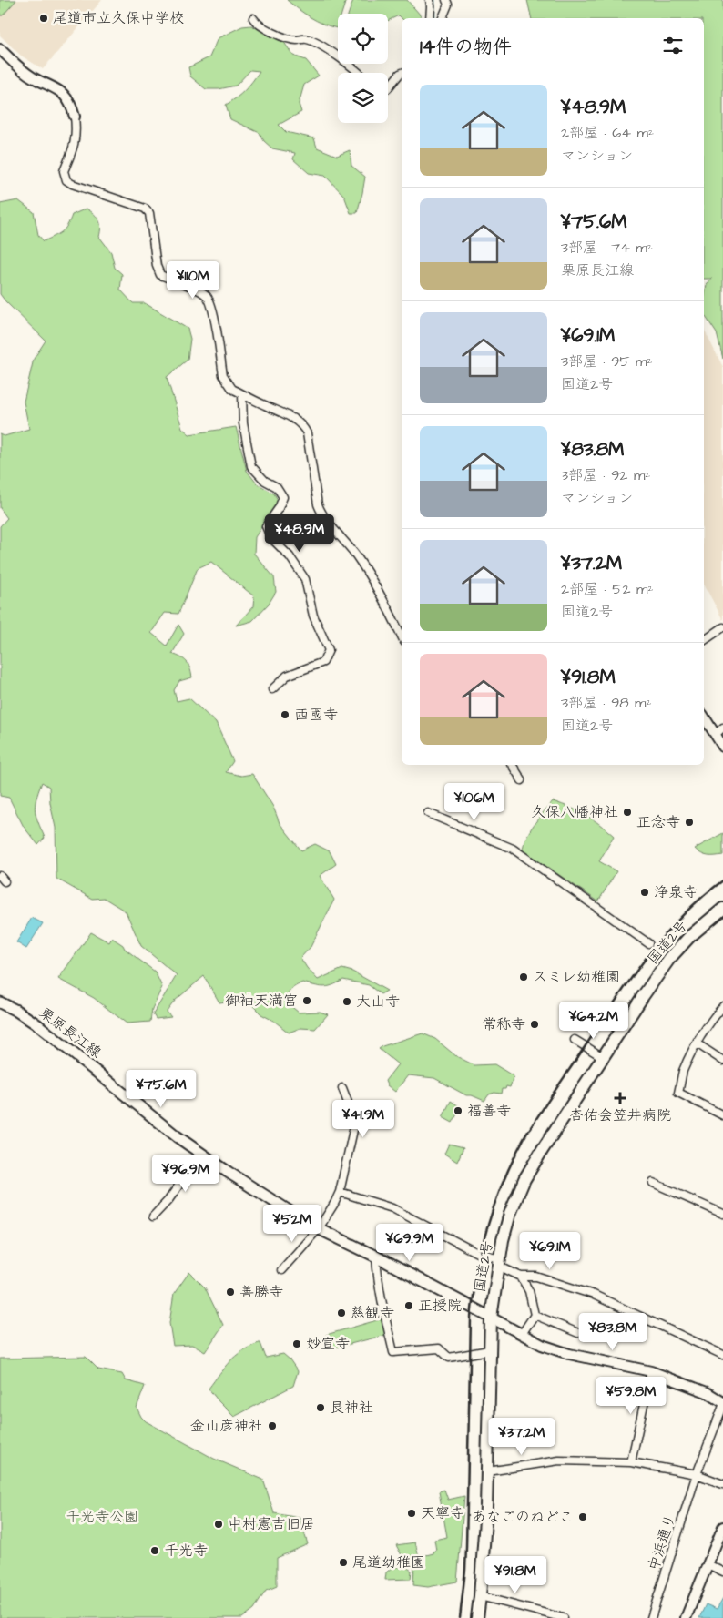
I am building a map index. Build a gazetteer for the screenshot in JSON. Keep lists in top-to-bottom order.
{
  "streets": {
    "highway": ["国道2号"],
    "main road": ["栗原長江線"],
    "street": ["中浜通り"]
  },
  "crossings": [
    ["国道2号", "栗原長江線"]
  ],
  "parks": ["千光寺公園"],
  "places": {
    "other": [
      "尾道市立久保中学校",
      "西國寺",
      "久保八幡神社",
      "正念寺",
      "浄泉寺",
      "スミレ幼稚園",
      "御袖天満宮",
      "大山寺",
      "常称寺",
      "福善寺",
      "善勝寺",
      "正授院",
      "慈観寺",
      "妙宣寺",
      "艮神社",
      "金山彦神社",
      "天寧寺",
      "あなごのねどこ",
      "中村憲吉旧居",
      "千光寺",
      "尾道幼稚園"
    ],
    "health": ["杏佑会笠井病院"]
  },
  "page": {
    "heading": "14件の物件",
    "list": [
      {
        "name": "¥48.9M",
        "note": "2部屋 · 64 m² · マンション"
      },
      {
        "name": "¥75.6M",
        "note": "3部屋 · 74 m² · 栗原長江線"
      },
      {
        "name": "¥69.1M",
        "note": "3部屋 · 95 m² · 国道2号"
      },
      {
        "name": "¥83.8M",
        "note": "3部屋 · 92 m² · マンション"
      },
      {
        "name": "¥37.2M",
        "note": "2部屋 · 52 m² · 国道2号"
      },
      {
        "name": "¥91.8M",
        "note": "3部屋 · 98 m² · 国道2号"
      }
    ],
    "price": [
      "¥110M",
      "¥48.9M",
      "¥106M",
      "¥64.2M",
      "¥75.6M",
      "¥41.9M",
      "¥96.9M",
      "¥52M",
      "¥69.9M",
      "¥69.1M",
      "¥83.8M",
      "¥59.8M",
      "¥37.2M",
      "¥91.8M"
    ]
  }
}
